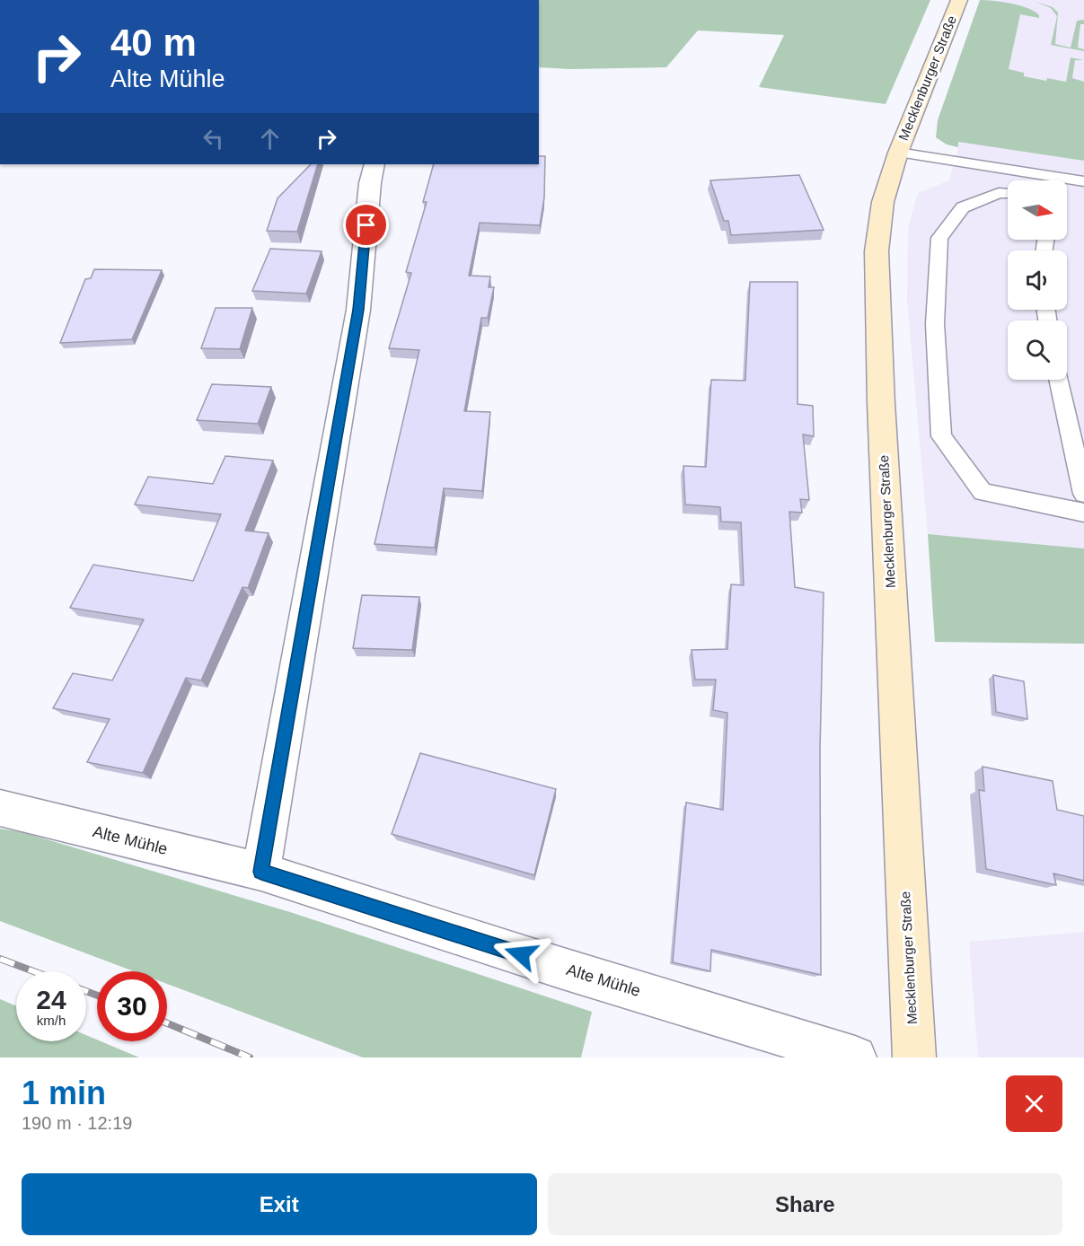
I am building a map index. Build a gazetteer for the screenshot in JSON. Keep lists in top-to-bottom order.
{
  "streets": {
    "street": ["Mecklenburger Straße", "Alte Mühle"]
  },
  "north": "right",
  "page": {
    "turn": ["40 m", "Alte Mühle"],
    "speed": "24 km/h",
    "limit": "30",
    "heading": ["1 min", "190 m · 12:19"],
    "buttons": ["Exit", "Share"]
  }
}
